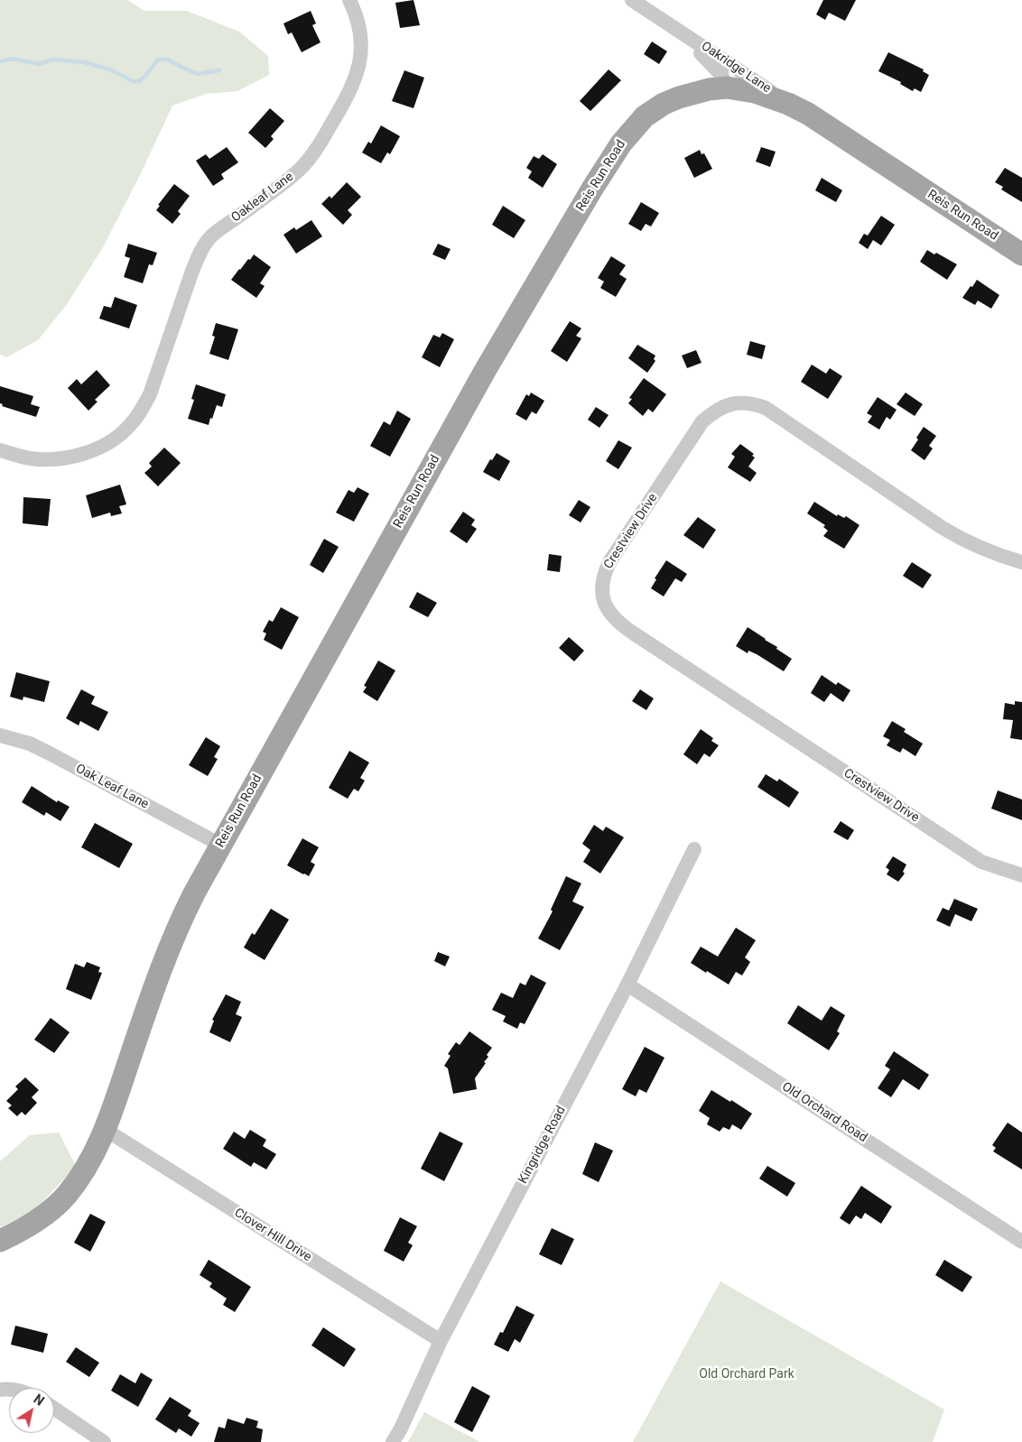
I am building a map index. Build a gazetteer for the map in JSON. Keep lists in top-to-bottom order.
{
  "streets": {
    "main road": ["Reis Run Road"],
    "street": [
      "Oakridge Lane",
      "Oakleaf Lane",
      "Crestview Drive",
      "Oak Leaf Lane",
      "Old Orchard Road",
      "Kingridge Road",
      "Clover Hill Drive"
    ]
  },
  "crossings": [
    ["Oakridge Lane", "Reis Run Road"],
    ["Reis Run Road", "Oak Leaf Lane"],
    ["Reis Run Road", "Clover Hill Drive"],
    ["Old Orchard Road", "Kingridge Road"],
    ["Kingridge Road", "Clover Hill Drive"]
  ],
  "parks": ["Old Orchard Park"],
  "north": "top right"
}
